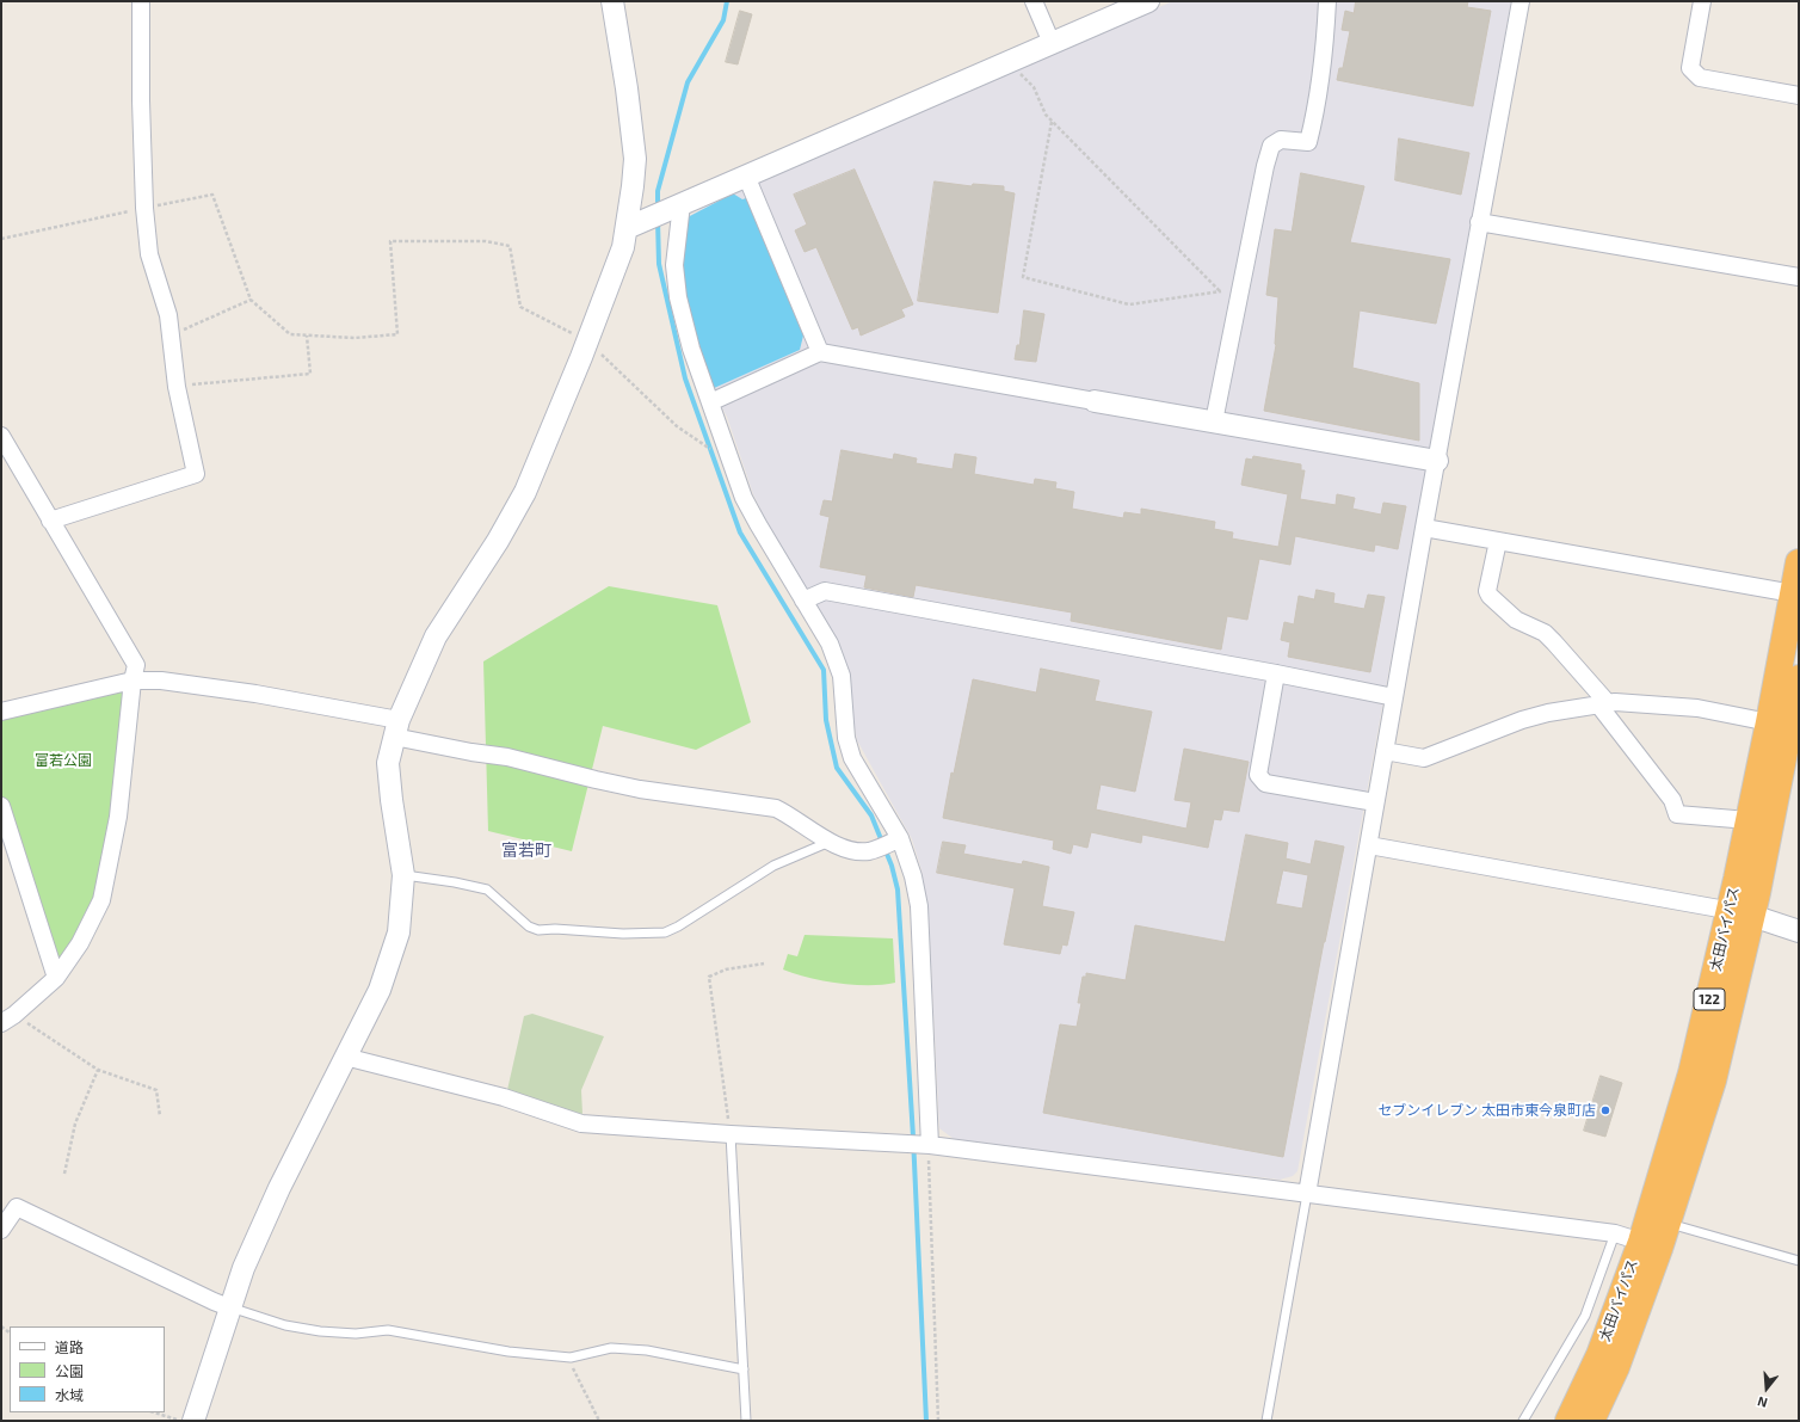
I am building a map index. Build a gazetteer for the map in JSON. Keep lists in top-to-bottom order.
{
  "streets": {
    "highway": ["太田バイパス", "122"]
  },
  "districts": ["富若町"],
  "parks": ["富若公園"],
  "places": ["セブンイレブン 太田市東今泉町店"],
  "legend": ["道路", "公園", "水域"],
  "north": "bottom"
}
